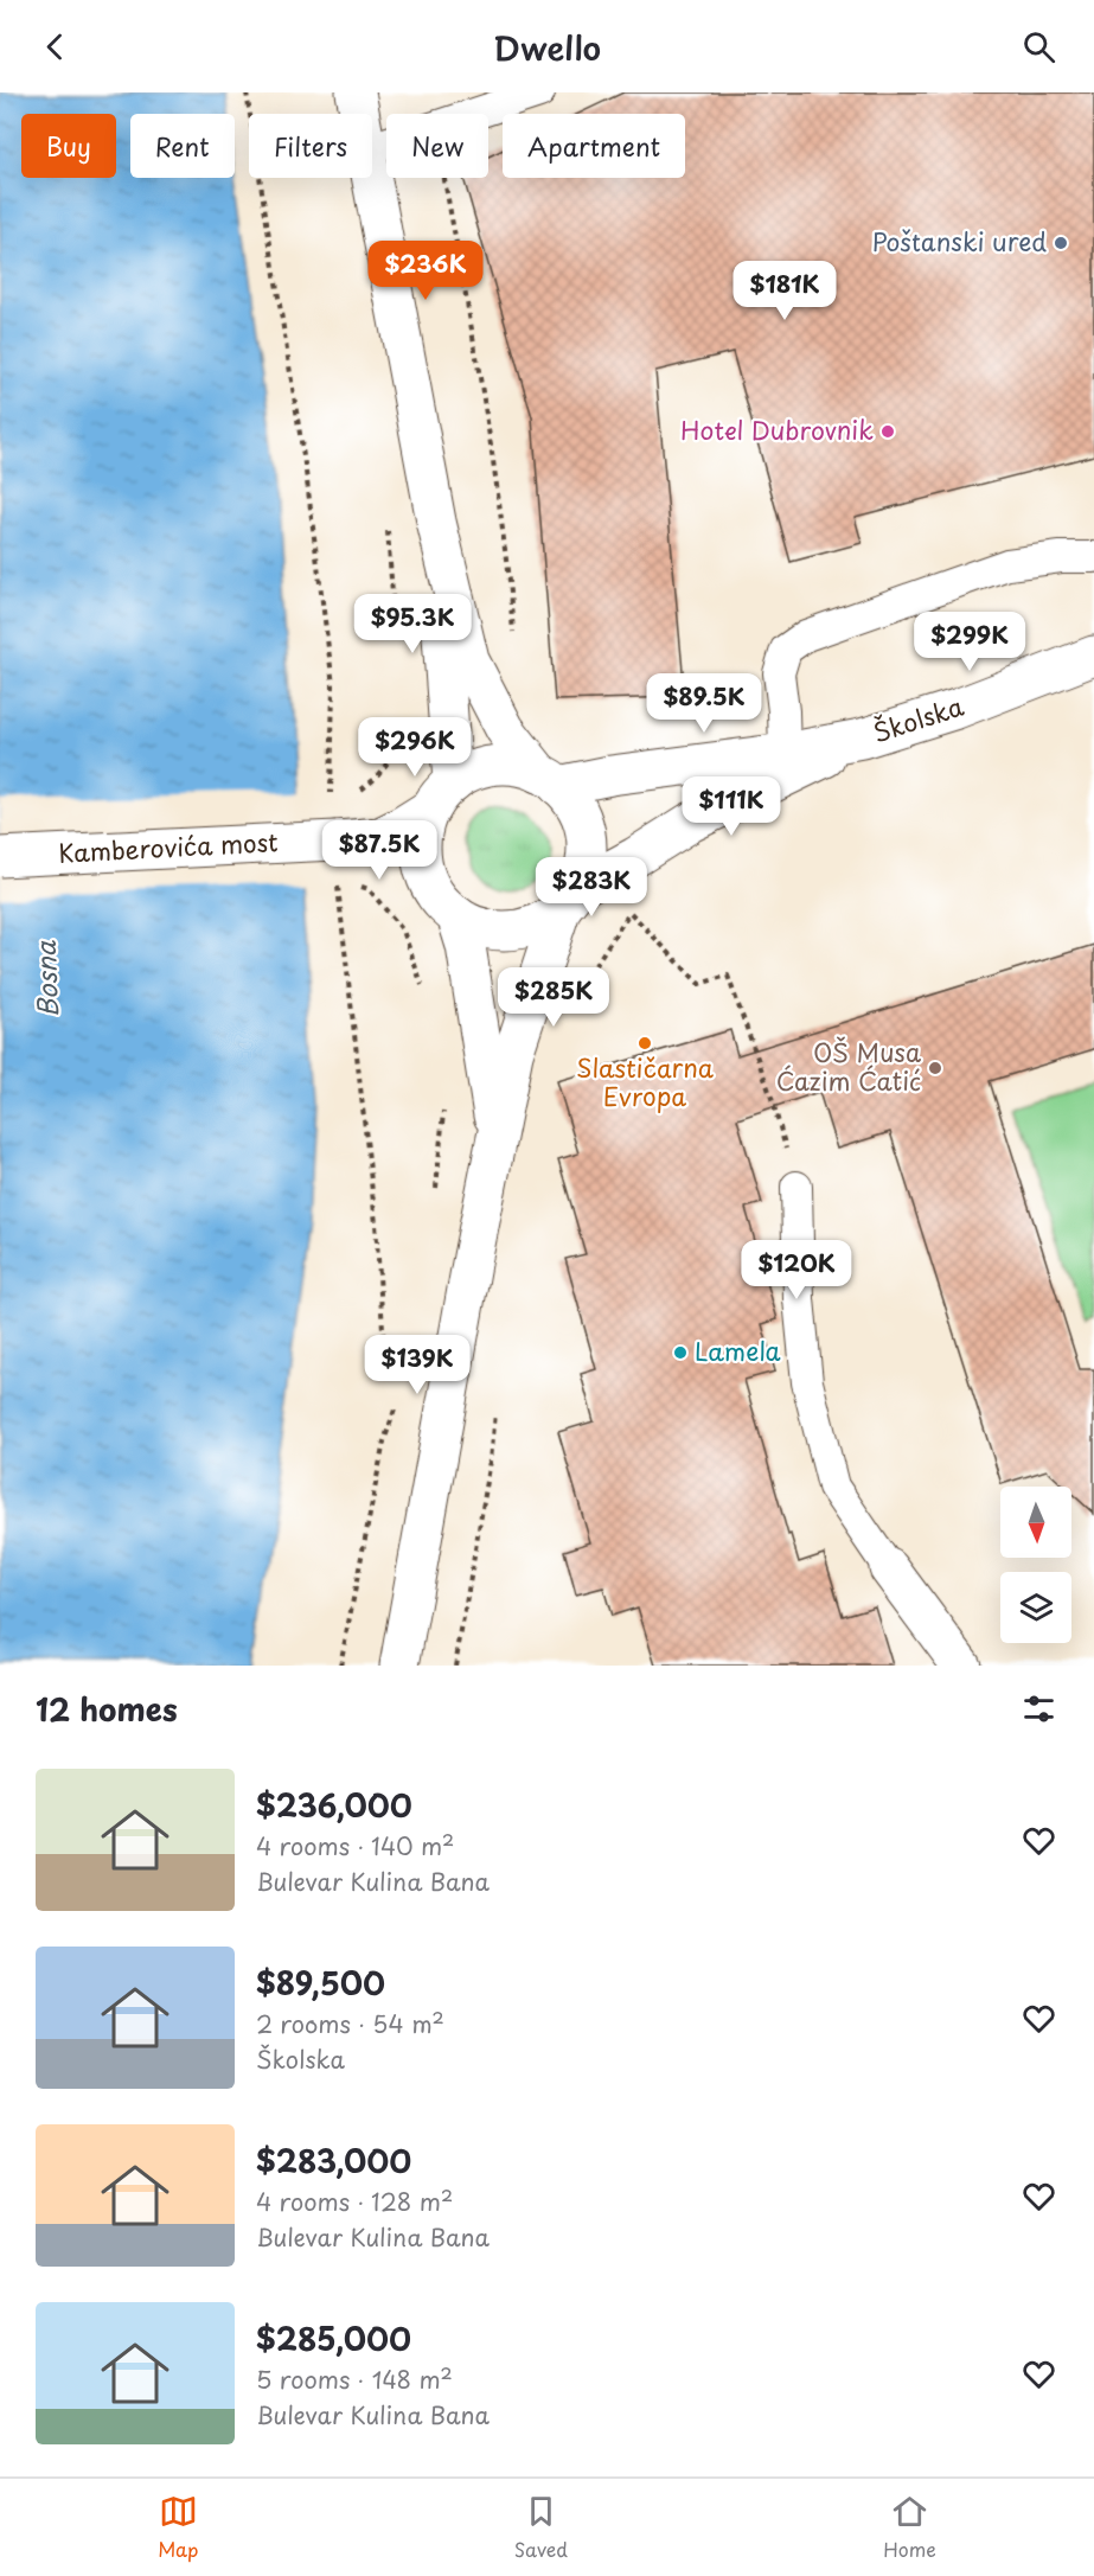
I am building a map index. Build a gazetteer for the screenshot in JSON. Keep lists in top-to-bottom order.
{
  "streets": {
    "street": ["Školska", "Kamberovića most"]
  },
  "water": ["Bosna"],
  "places": [
    "Poštanski ured",
    "Hotel Dubrovnik",
    "Slastičarna Evropa",
    "OŠ Musa Ćazim Ćatić",
    "Lamela"
  ],
  "north": "bottom",
  "page": {
    "header": "Dwello",
    "chip": [
      "Buy",
      "Rent",
      "Filters",
      "New",
      "Apartment"
    ],
    "price": [
      "$236K",
      "$181K",
      "$95.3K",
      "$299K",
      "$89.5K",
      "$296K",
      "$111K",
      "$87.5K",
      "$283K",
      "$285K",
      "$120K",
      "$139K"
    ],
    "heading": "12 homes",
    "list": [
      {
        "name": "$236,000",
        "note": "4 rooms · 140 m² · Bulevar Kulina Bana"
      },
      {
        "name": "$89,500",
        "note": "2 rooms · 54 m² · Školska"
      },
      {
        "name": "$283,000",
        "note": "4 rooms · 128 m² · Bulevar Kulina Bana"
      },
      {
        "name": "$285,000",
        "note": "5 rooms · 148 m² · Bulevar Kulina Bana"
      }
    ],
    "tabs": ["Map", "Saved", "Home"]
  }
}
